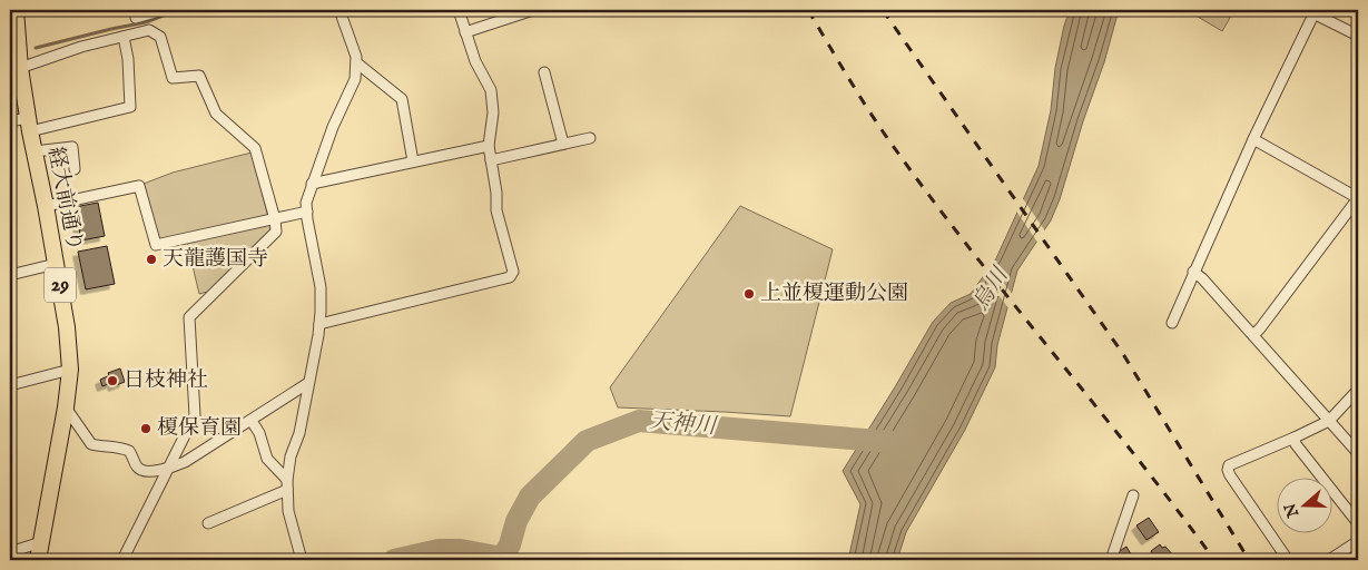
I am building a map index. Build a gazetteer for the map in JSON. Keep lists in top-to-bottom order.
{
  "streets": {
    "main road": ["経大前通り", "29"]
  },
  "water": ["烏川", "天神川"],
  "places": [
    "天龍護国寺",
    "上並榎運動公園",
    "日枝神社",
    "榎保育園"
  ],
  "north": "left"
}
